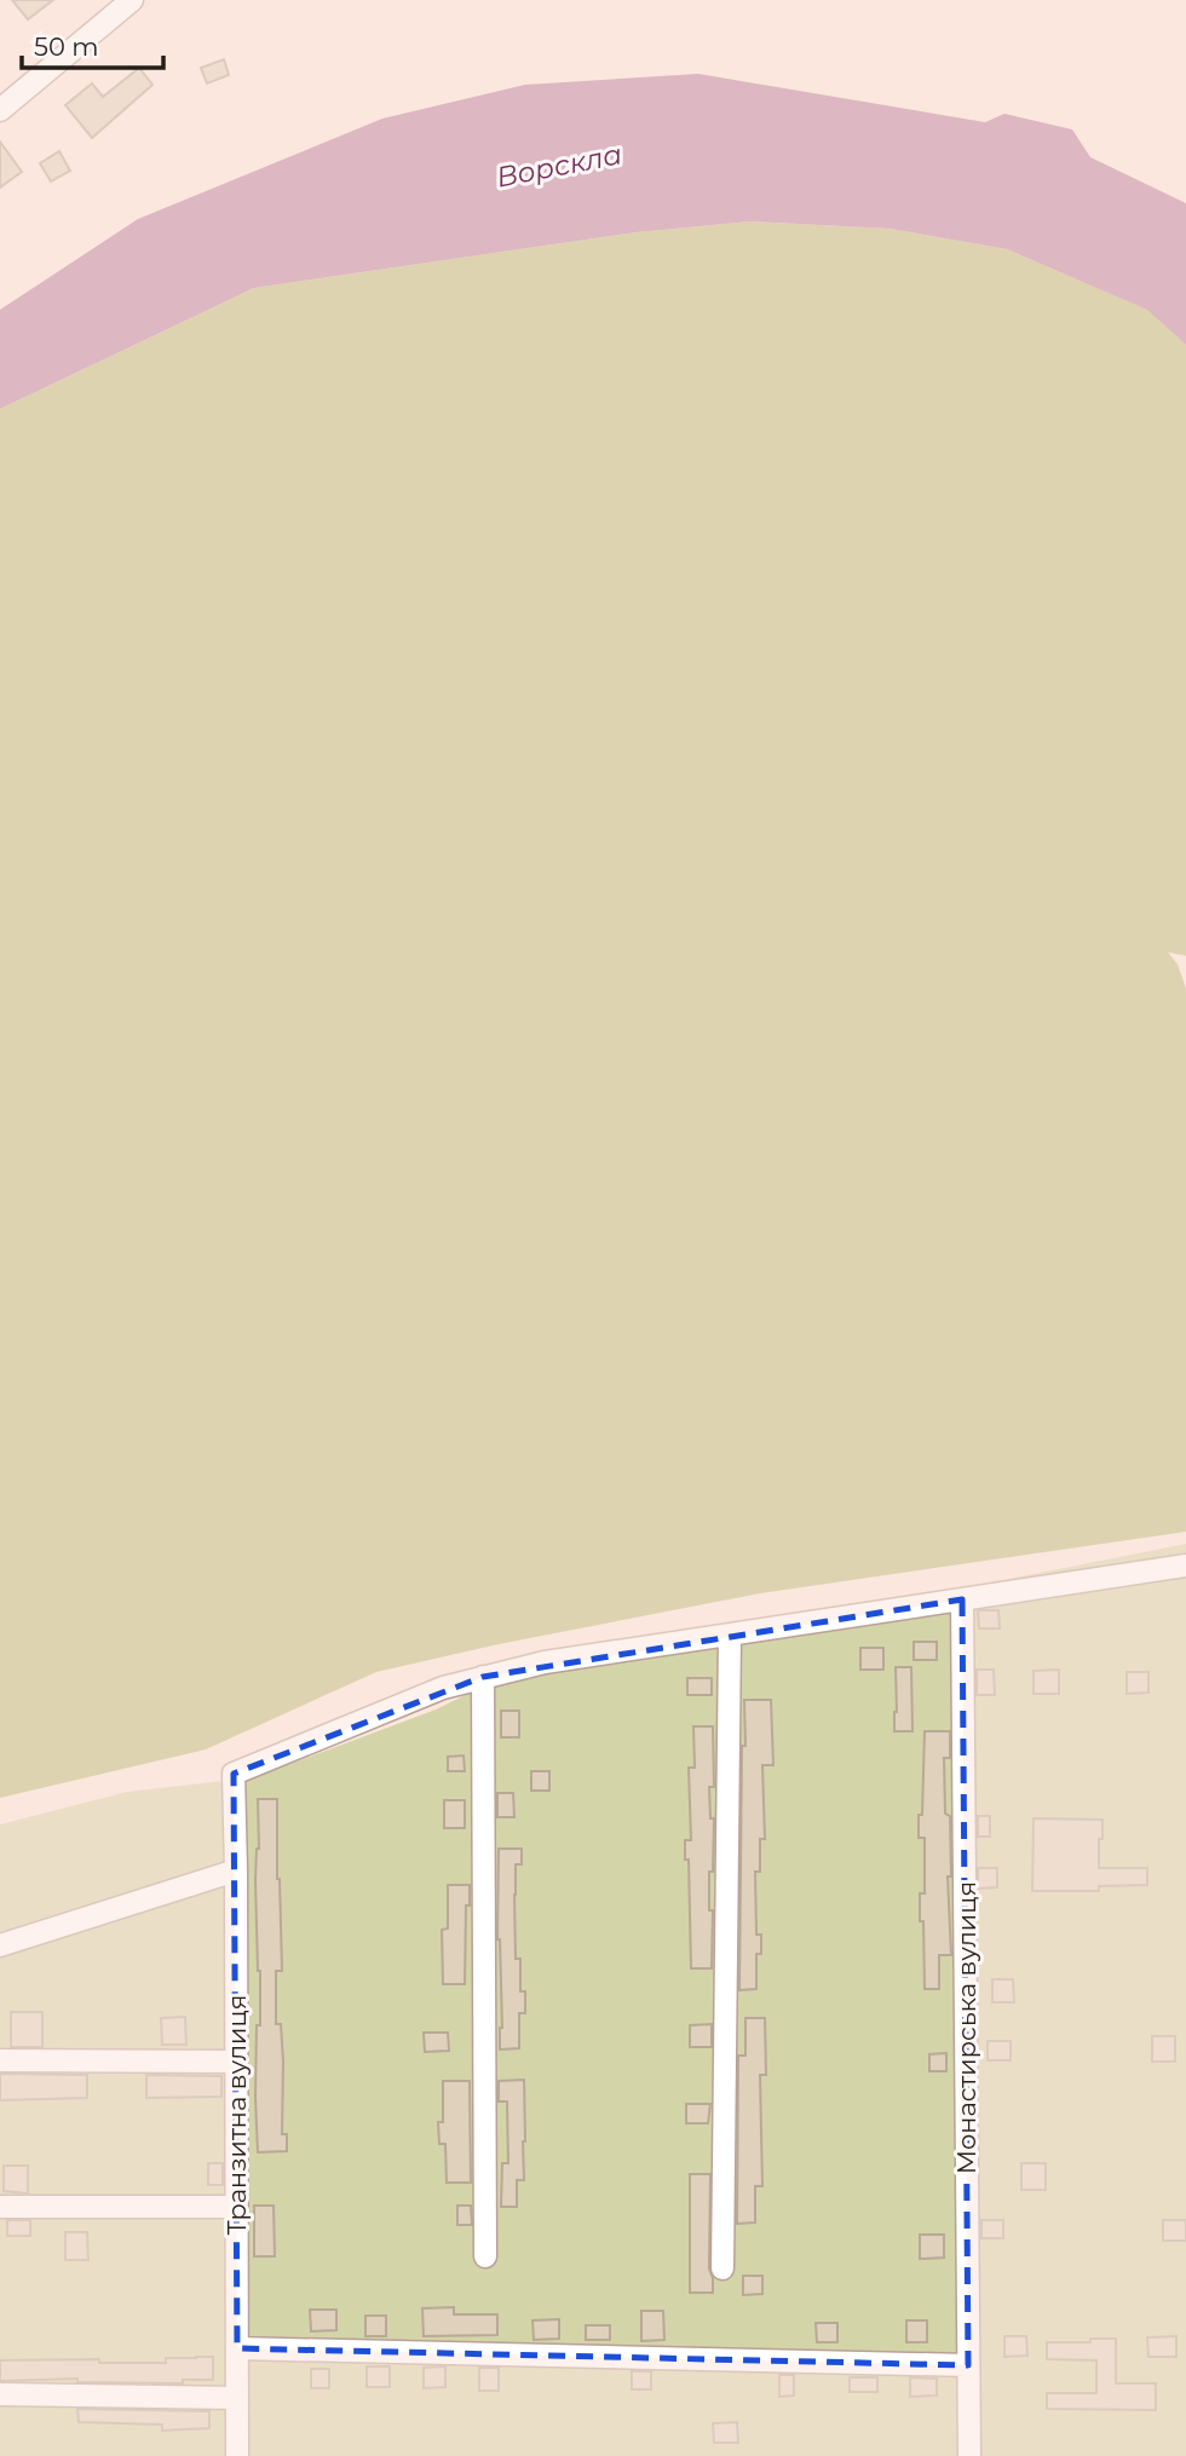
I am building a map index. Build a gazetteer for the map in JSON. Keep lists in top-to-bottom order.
{
  "streets": {
    "street": ["Монастирська вулиця", "Транзитна вулиця"]
  },
  "water": ["Ворскла"],
  "scale_bar": "50 m"
}
